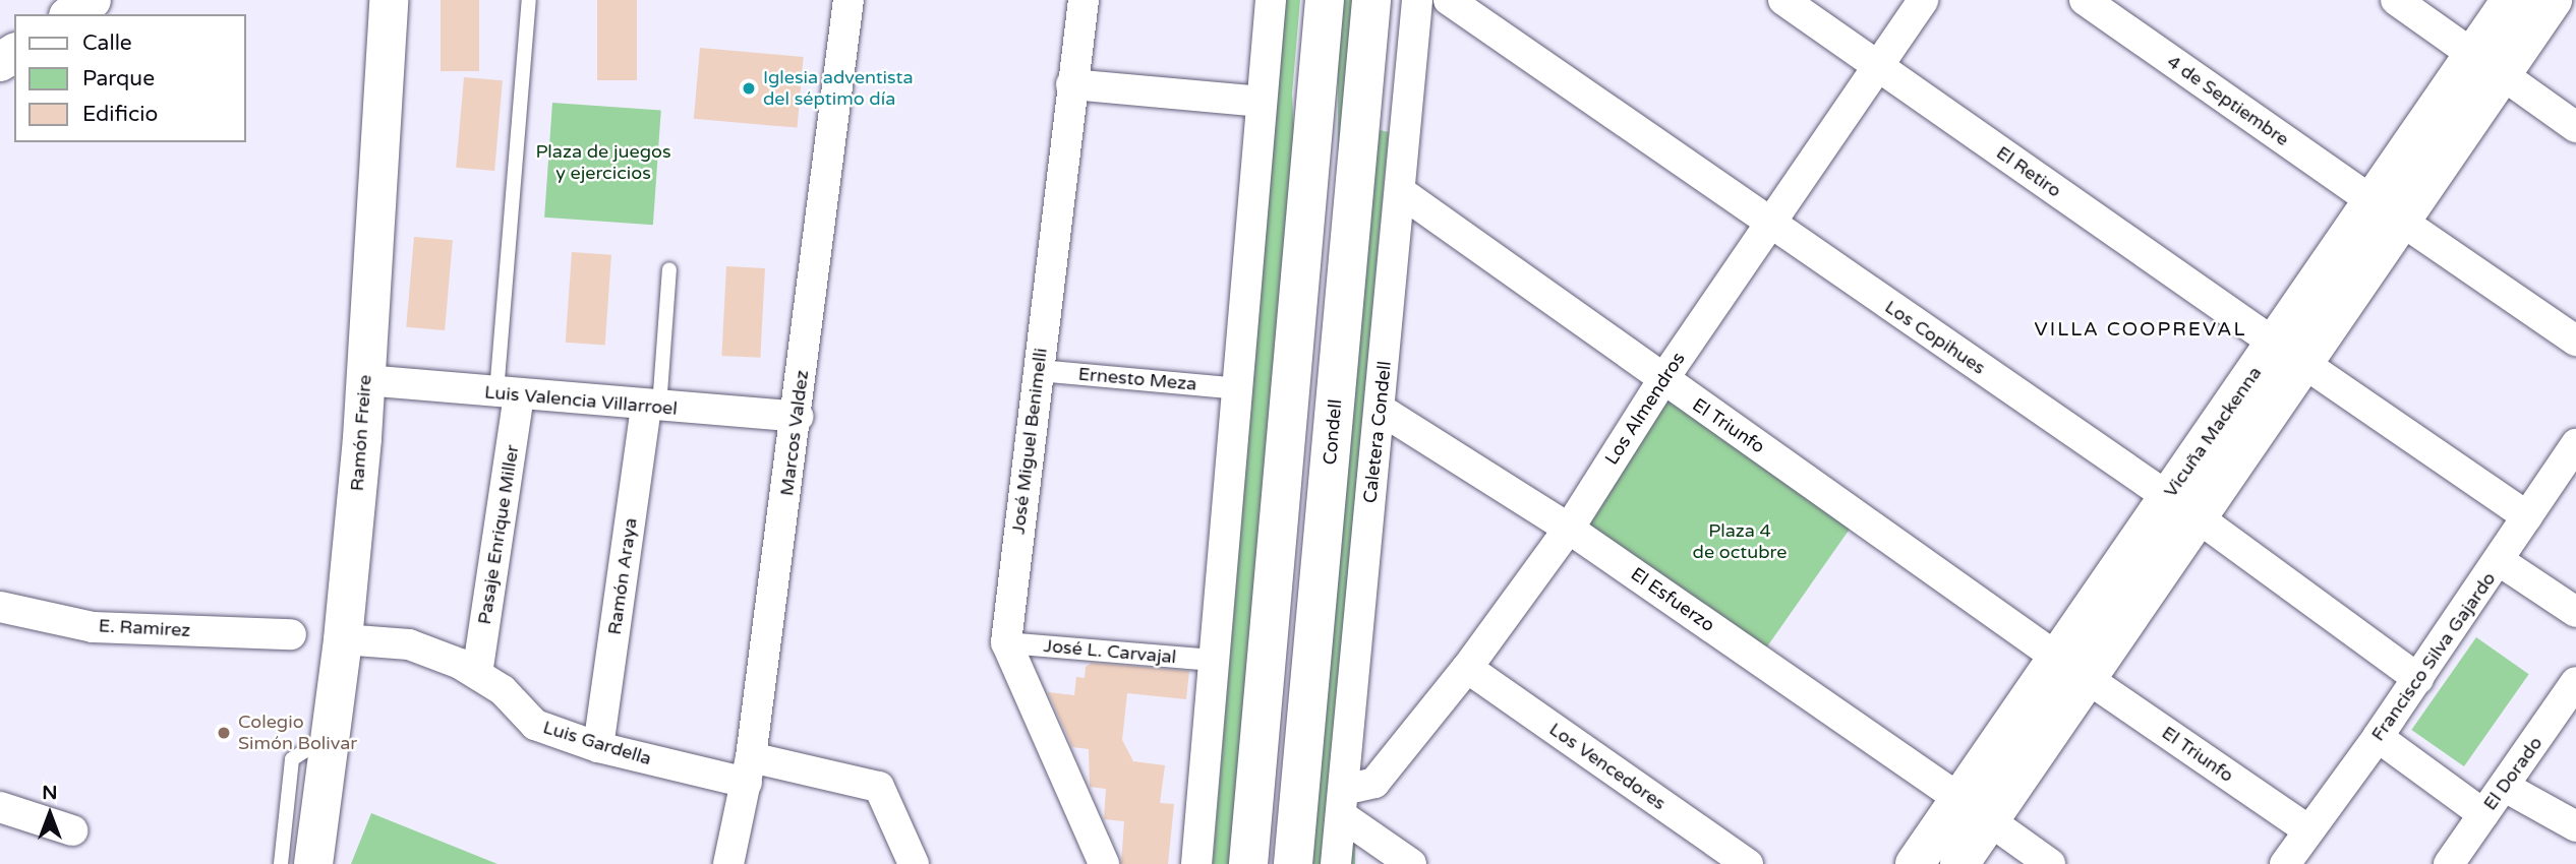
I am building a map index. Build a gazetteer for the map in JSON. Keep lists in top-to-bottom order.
{
  "streets": {
    "main road": ["Condell", "Vicuña Mackenna", "Ramón Freire"],
    "street": [
      "4 de Septiembre",
      "El Retiro",
      "Los Copihues",
      "Ernesto Meza",
      "Luis Valencia Villarroel",
      "Los Almendros",
      "El Triunfo",
      "Caletera Condell",
      "Marcos Valdez",
      "José Miguel Benimelli",
      "Pasaje Enrique Miller",
      "Ramón Araya",
      "El Esfuerzo",
      "E. Ramirez",
      "José L. Carvajal",
      "Francisco Silva Gajardo",
      "Luis Gardella",
      "Los Vencedores",
      "El Dorado"
    ]
  },
  "crossings": [
    ["4 de Septiembre", "Vicuña Mackenna"],
    ["El Retiro", "Los Almendros"],
    ["El Retiro", "Vicuña Mackenna"],
    ["El Retiro", "Francisco Silva Gajardo"],
    ["Los Copihues", "Los Almendros"],
    ["Los Copihues", "Vicuña Mackenna"],
    ["Los Copihues", "Francisco Silva Gajardo"],
    ["Ernesto Meza", "José Miguel Benimelli"],
    ["Luis Valencia Villarroel", "Ramón Freire"],
    ["Luis Valencia Villarroel", "Marcos Valdez"],
    ["Luis Valencia Villarroel", "Pasaje Enrique Miller"],
    ["Luis Valencia Villarroel", "Ramón Araya"],
    ["Los Almendros", "El Triunfo"],
    ["Los Almendros", "Caletera Condell"],
    ["Los Almendros", "El Esfuerzo"],
    ["Los Almendros", "Los Vencedores"],
    ["El Triunfo", "Caletera Condell"],
    ["El Triunfo", "Vicuña Mackenna"],
    ["El Triunfo", "Francisco Silva Gajardo"],
    ["Caletera Condell", "El Esfuerzo"],
    ["Vicuña Mackenna", "El Esfuerzo"],
    ["Ramón Freire", "Luis Gardella"],
    ["Marcos Valdez", "Luis Gardella"],
    ["José Miguel Benimelli", "José L. Carvajal"],
    ["Pasaje Enrique Miller", "Luis Gardella"],
    ["Ramón Araya", "Luis Gardella"]
  ],
  "districts": ["VILLA COOPREVAL"],
  "parks": ["Plaza de juegos y ejercicios", "Plaza 4 de octubre"],
  "places": ["Iglesia adventista del séptimo día", "Colegio Simón Bolivar"],
  "legend": ["Calle", "Parque", "Edificio"],
  "north": "top"
}
